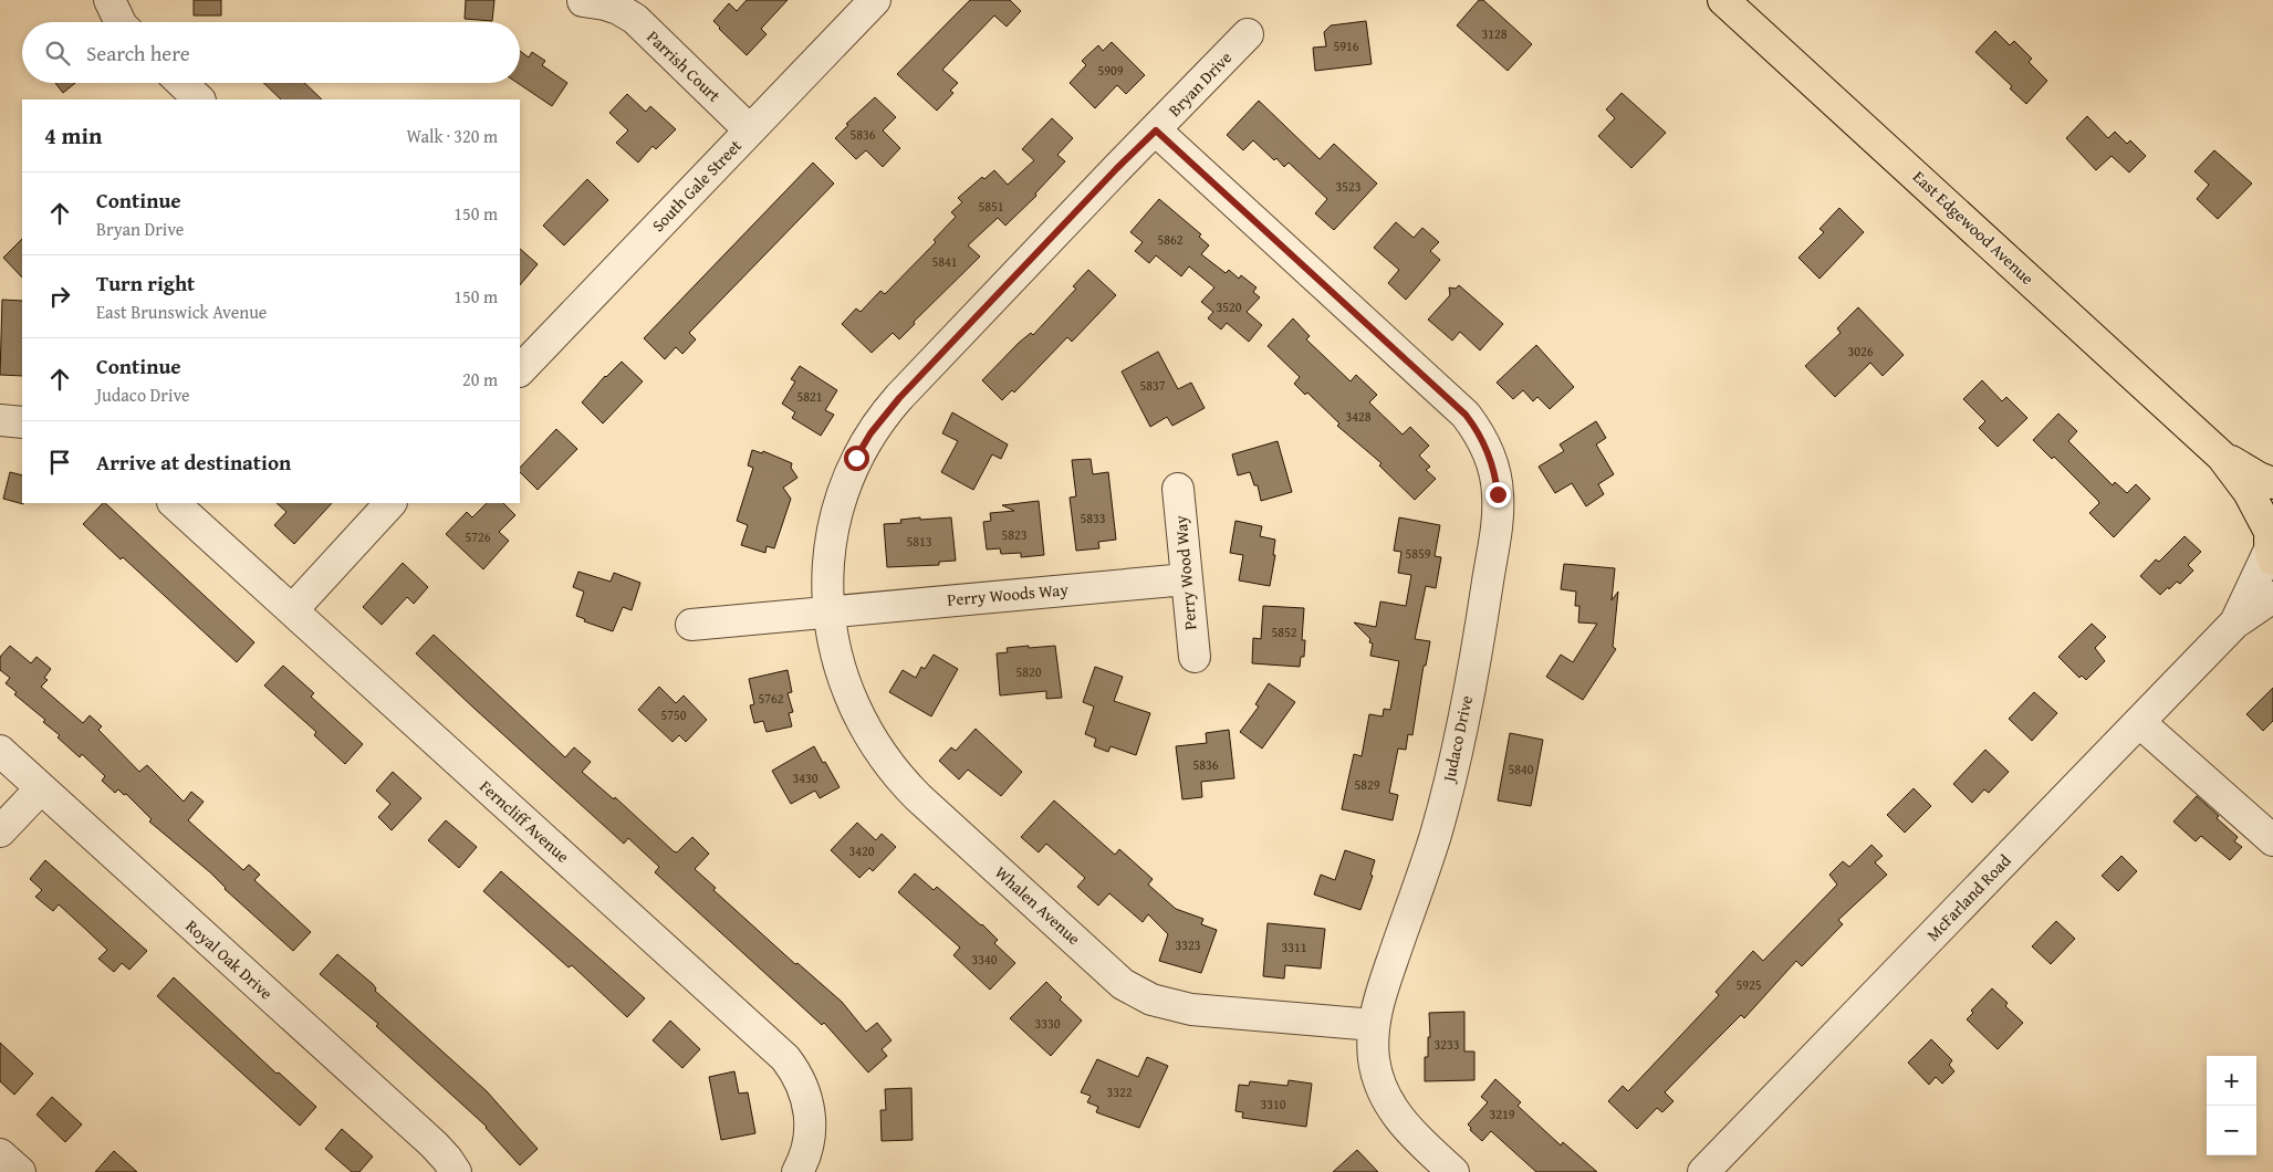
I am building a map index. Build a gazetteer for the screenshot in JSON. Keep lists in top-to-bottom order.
{
  "streets": {
    "main road": ["East Edgewood Avenue"],
    "street": [
      "Parrish Court",
      "Bryan Drive",
      "South Gale Street",
      "Perry Wood Way",
      "Perry Woods Way",
      "Judaco Drive",
      "Ferncliff Avenue",
      "McFarland Road",
      "Whalen Avenue",
      "Royal Oak Drive"
    ]
  },
  "crossings": [
    ["Parrish Court", "South Gale Street"],
    ["Bryan Drive", "Perry Woods Way"],
    ["Bryan Drive", "Judaco Drive"],
    ["Bryan Drive", "Whalen Avenue"],
    ["East Edgewood Avenue", "McFarland Road"],
    ["Perry Wood Way", "Perry Woods Way"],
    ["Perry Woods Way", "Whalen Avenue"],
    ["Judaco Drive", "Whalen Avenue"]
  ],
  "house_numbers": [
    "3128",
    "5916",
    "5909",
    "5836",
    "3523",
    "5851",
    "5862",
    "5841",
    "3520",
    "3026",
    "5837",
    "5821",
    "3428",
    "5833",
    "5823",
    "5726",
    "5813",
    "5859",
    "5852",
    "5820",
    "5762",
    "5750",
    "5836",
    "5840",
    "3430",
    "5829",
    "3420",
    "3323",
    "3311",
    "3340",
    "5925",
    "3330",
    "3233",
    "3322",
    "3310",
    "3219"
  ],
  "page": {
    "search": "Search here",
    "heading": ["4 min", "Walk · 320 m"],
    "list": [
      ["Continue", "Bryan Drive", "150 m"],
      ["Turn right", "East Brunswick Avenue", "150 m"],
      ["Continue", "Judaco Drive", "20 m"],
      "Arrive at destination"
    ],
    "map_buttons": ["+", "−"]
  }
}
